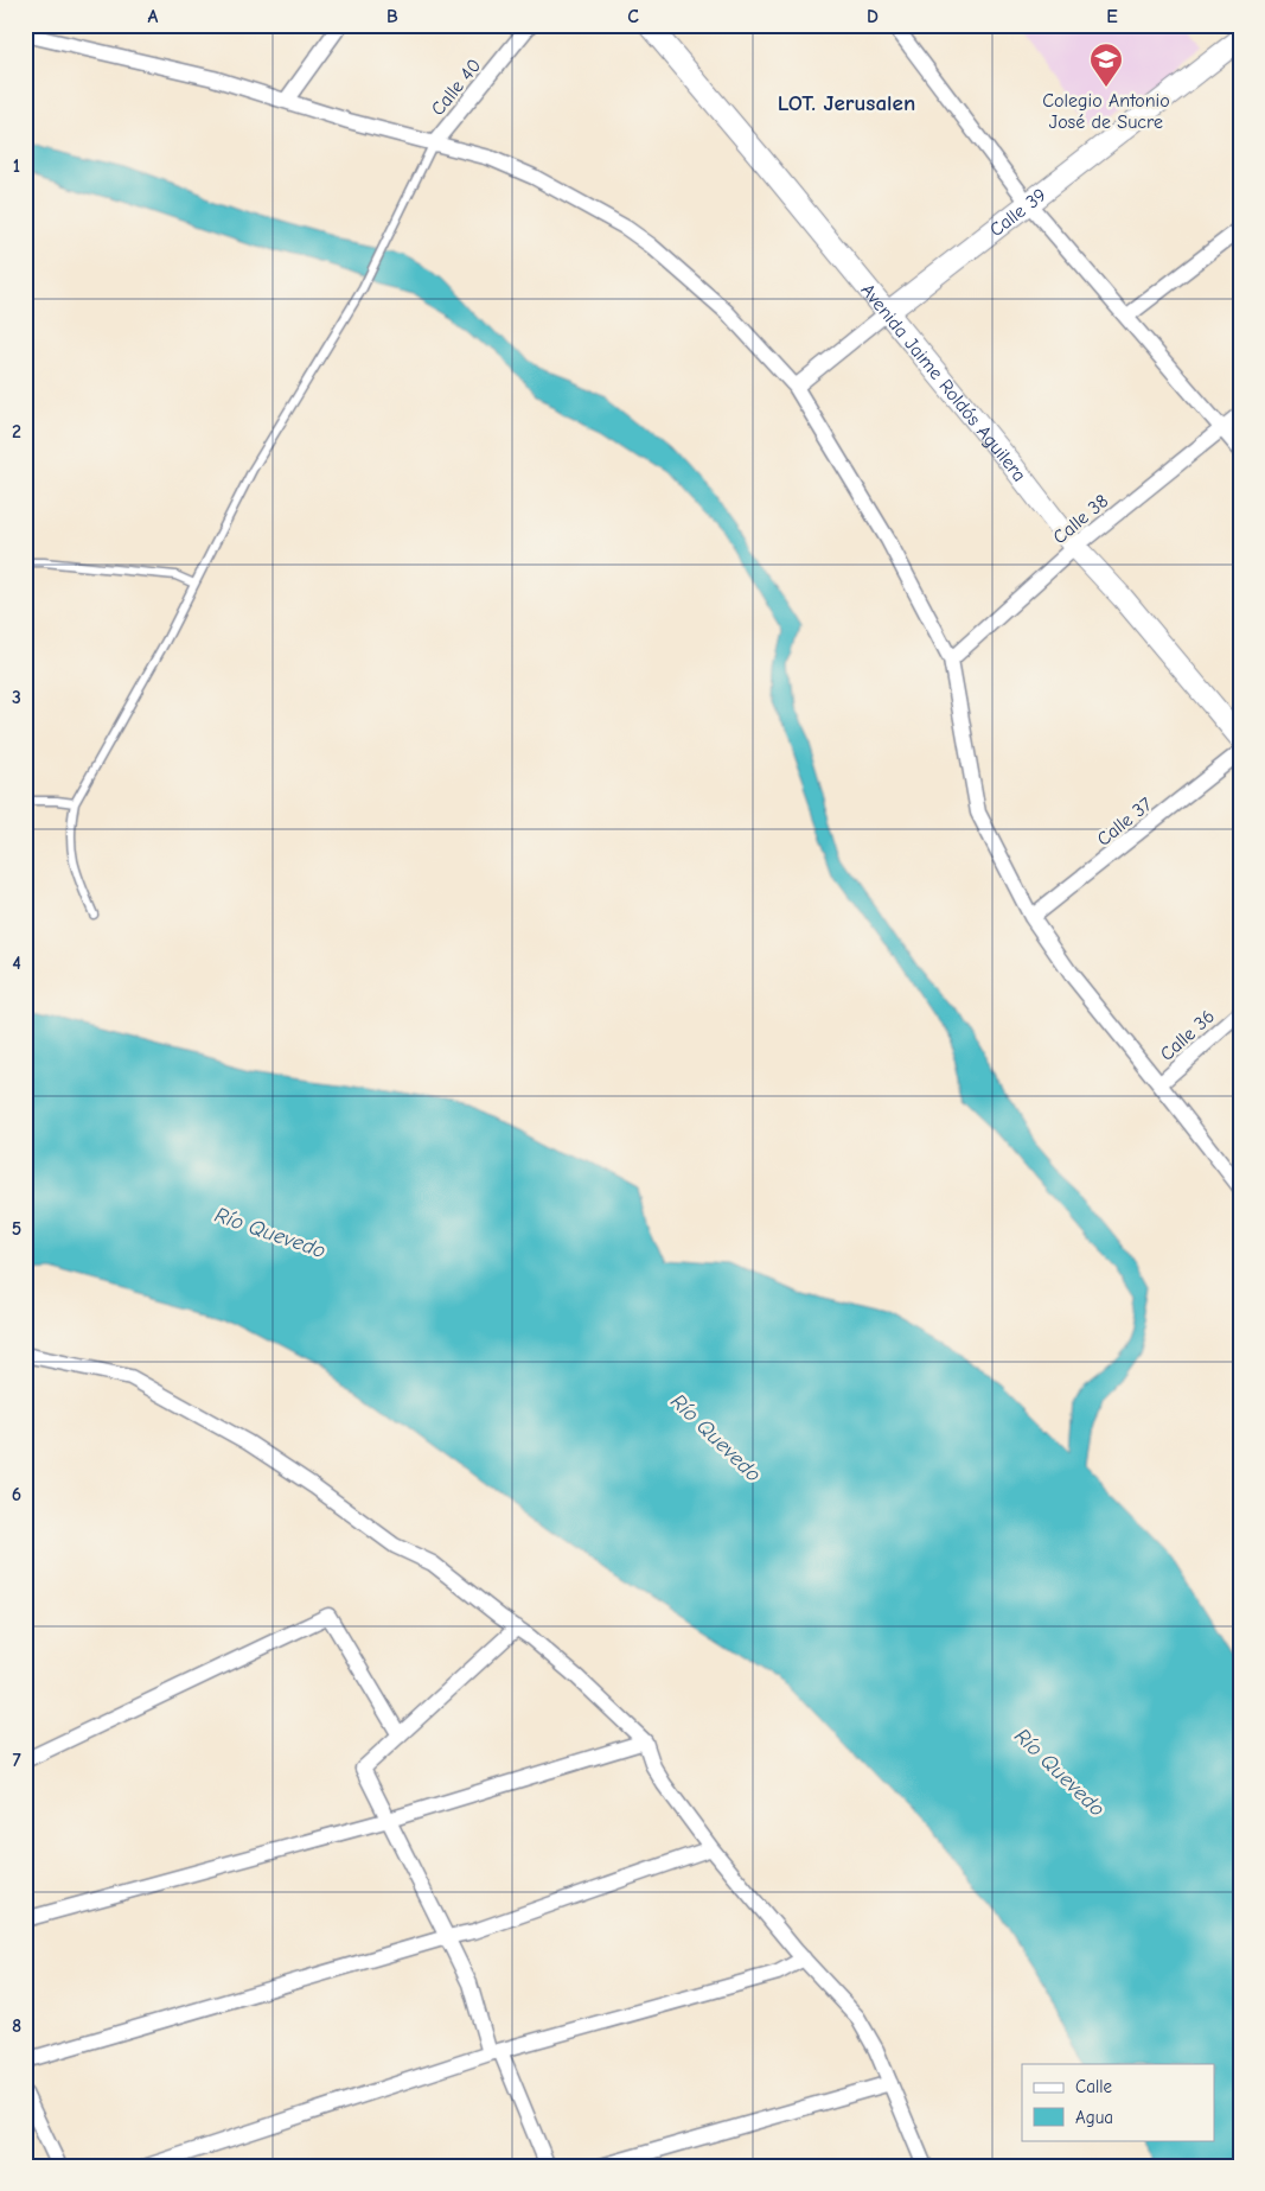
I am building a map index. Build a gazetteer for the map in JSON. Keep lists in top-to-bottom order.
{
  "streets": {
    "main road": ["Calle 39", "Avenida Jaime Roldós Aguilera"],
    "street": [
      "Calle 40",
      "Calle 38",
      "Calle 37",
      "Calle 36"
    ]
  },
  "crossings": [
    ["Calle 39", "Avenida Jaime Roldós Aguilera"],
    ["Avenida Jaime Roldós Aguilera", "Calle 38"]
  ],
  "districts": ["LOT. Jerusalen"],
  "water": ["Río Quevedo"],
  "places": {
    "school or university": ["Colegio Antonio José de Sucre"]
  },
  "legend": ["Calle", "Agua"],
  "grid": {
    "columns": [
      "A",
      "B",
      "C",
      "D",
      "E"
    ],
    "rows": [
      "1",
      "2",
      "3",
      "4",
      "5",
      "6",
      "7",
      "8"
    ]
  }
}
